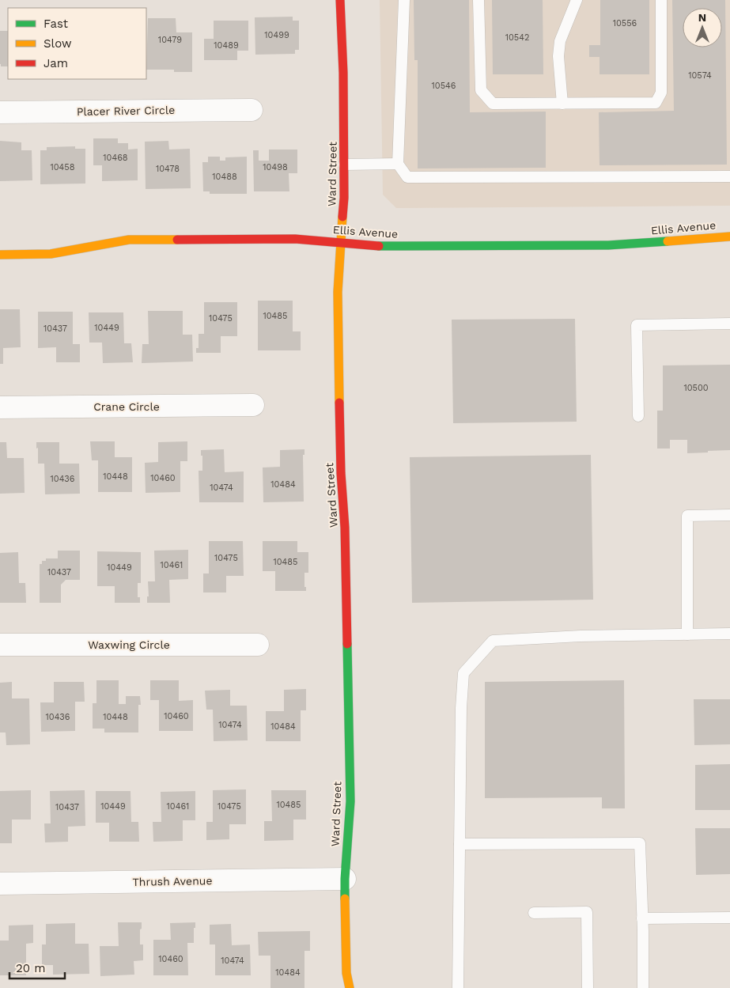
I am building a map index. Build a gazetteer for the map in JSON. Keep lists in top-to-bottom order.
{
  "streets": {
    "street": [
      "Placer River Circle",
      "Ward Street",
      "Ellis Avenue",
      "Crane Circle",
      "Waxwing Circle",
      "Thrush Avenue"
    ]
  },
  "crossings": [
    ["Ward Street", "Ellis Avenue"],
    ["Ward Street", "Thrush Avenue"]
  ],
  "house_numbers": [
    "10556",
    "10499",
    "10542",
    "10479",
    "10489",
    "10574",
    "10546",
    "10468",
    "10458",
    "10498",
    "10478",
    "10488",
    "10485",
    "10475",
    "10449",
    "10437",
    "10500",
    "10448",
    "10460",
    "10436",
    "10484",
    "10474",
    "10475",
    "10485",
    "10461",
    "10449",
    "10437",
    "10460",
    "10436",
    "10448",
    "10474",
    "10484",
    "10485",
    "10449",
    "10461",
    "10475",
    "10437",
    "10460",
    "10474",
    "10484"
  ],
  "legend": ["Fast", "Slow", "Jam"],
  "scale_bar": "20 m",
  "north": "top"
}
